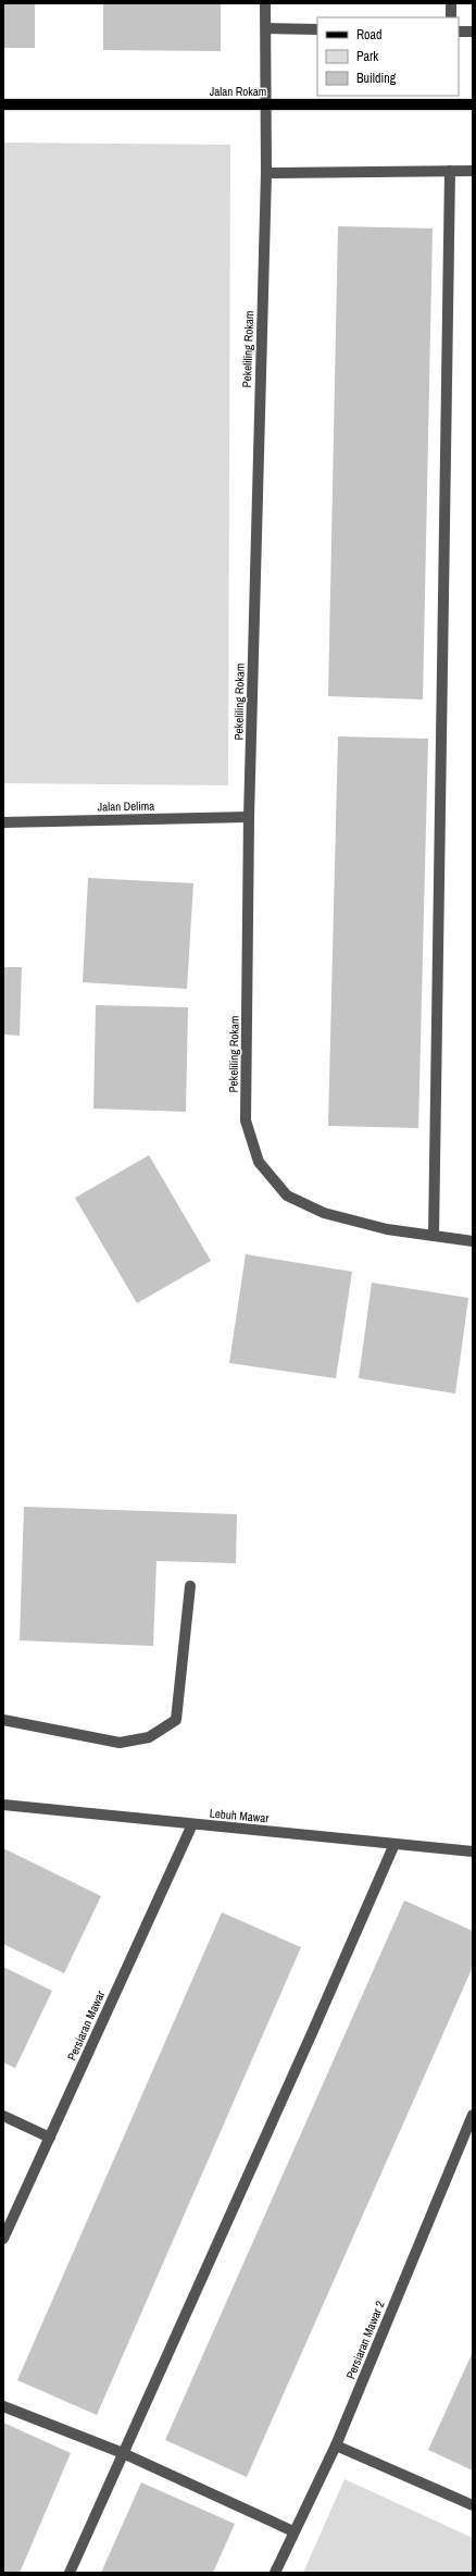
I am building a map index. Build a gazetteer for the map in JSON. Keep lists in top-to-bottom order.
{
  "streets": {
    "main road": ["Jalan Rokam"],
    "street": [
      "Pekeliling Rokam",
      "Jalan Delima",
      "Lebuh Mawar",
      "Persiaran Mawar",
      "Persiaran Mawar 2"
    ]
  },
  "crossings": [
    ["Jalan Rokam", "Pekeliling Rokam"],
    ["Pekeliling Rokam", "Jalan Delima"],
    ["Lebuh Mawar", "Persiaran Mawar"]
  ],
  "legend": ["Road", "Park", "Building"]
}
